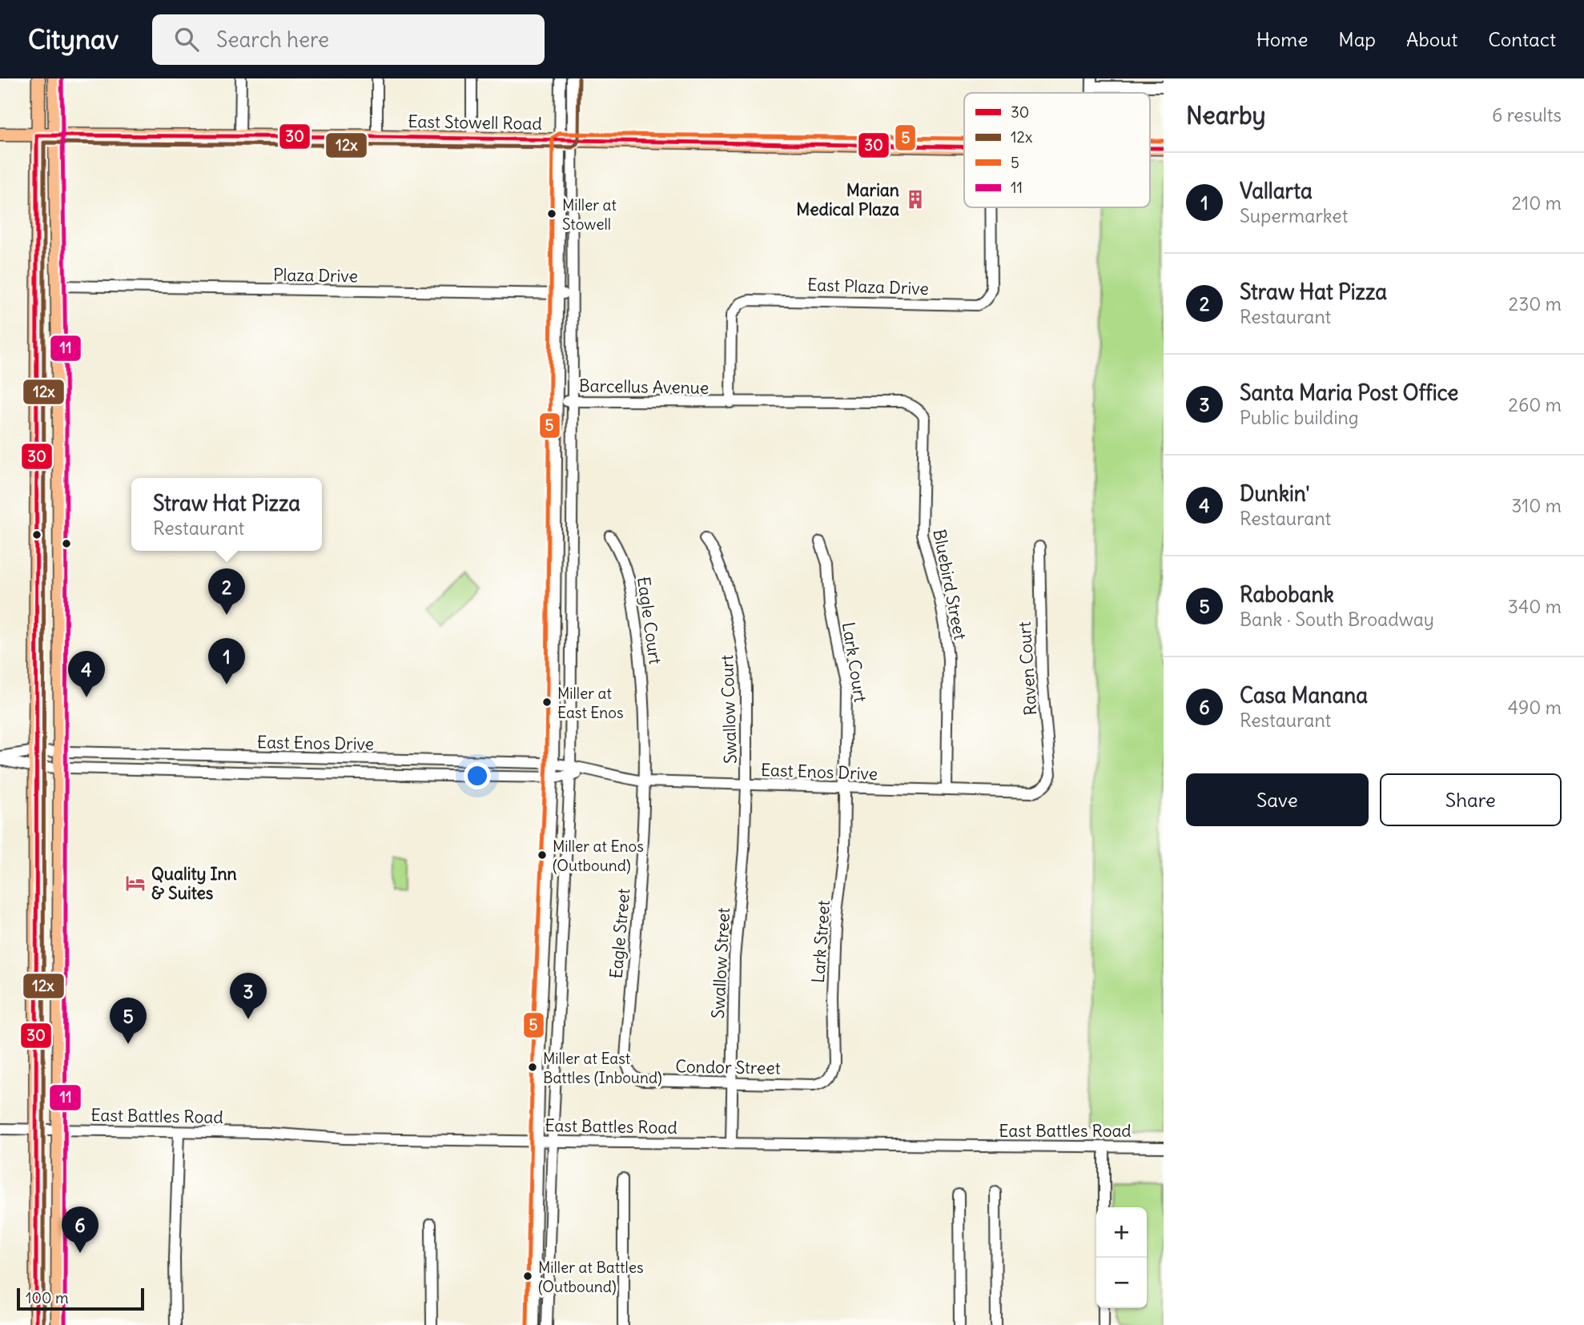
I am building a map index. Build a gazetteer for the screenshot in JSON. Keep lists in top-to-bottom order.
{
  "streets": {
    "main road": ["East Stowell Road"],
    "street": [
      "Plaza Drive",
      "East Plaza Drive",
      "Barcellus Avenue",
      "Bluebird Street",
      "Eagle Court",
      "Lark Court",
      "Raven Court",
      "Swallow Court",
      "East Enos Drive",
      "Eagle Street",
      "Lark Street",
      "Swallow Street",
      "Condor Street",
      "East Battles Road"
    ]
  },
  "crossings": [
    ["East Plaza Drive", "Barcellus Avenue"],
    ["East Plaza Drive", "Bluebird Street"],
    ["Barcellus Avenue", "Bluebird Street"],
    ["Bluebird Street", "East Enos Drive"],
    ["Eagle Court", "East Enos Drive"],
    ["Eagle Court", "Eagle Street"],
    ["Lark Court", "East Enos Drive"],
    ["Lark Court", "Lark Street"],
    ["Raven Court", "East Enos Drive"],
    ["Swallow Court", "East Enos Drive"],
    ["Swallow Court", "Swallow Street"],
    ["East Enos Drive", "Eagle Street"],
    ["East Enos Drive", "Lark Street"],
    ["East Enos Drive", "Swallow Street"],
    ["Eagle Street", "Condor Street"],
    ["Lark Street", "Condor Street"],
    ["Swallow Street", "Condor Street"],
    ["Swallow Street", "East Battles Road"]
  ],
  "places": {
    "building": ["Marian Medical Plaza"],
    "other": [
      "Miller at Stowell",
      "Miller at East Enos",
      "Miller at Enos (Outbound)",
      "Miller at East Battles (Inbound)",
      "Miller at Battles (Outbound)"
    ],
    "hotel": ["Quality Inn & Suites"]
  },
  "lines": [
    "transit line 12x",
    "transit line 11",
    "transit line 5",
    "transit line 30"
  ],
  "legend": [
    "30",
    "12x",
    "5",
    "11"
  ],
  "scale_bar": "100 m",
  "page": {
    "header": "Citynav",
    "search": "Search here",
    "nav": [
      "Home",
      "Map",
      "About",
      "Contact"
    ],
    "heading": ["Nearby", "6 results"],
    "list": [
      {
        "mark": "1",
        "name": "Vallarta",
        "note": "Supermarket",
        "value": "210 m"
      },
      {
        "mark": "2",
        "name": "Straw Hat Pizza",
        "note": "Restaurant",
        "value": "230 m"
      },
      {
        "mark": "3",
        "name": "Santa Maria Post Office",
        "note": "Public building",
        "value": "260 m"
      },
      {
        "mark": "4",
        "name": "Dunkin'",
        "note": "Restaurant",
        "value": "310 m"
      },
      {
        "mark": "5",
        "name": "Rabobank",
        "note": "Bank · South Broadway",
        "value": "340 m"
      },
      {
        "mark": "6",
        "name": "Casa Manana",
        "note": "Restaurant",
        "value": "490 m"
      }
    ],
    "popup": ["Straw Hat Pizza", "Restaurant"],
    "pins": [
      "2",
      "1",
      "4",
      "3",
      "5",
      "6"
    ],
    "buttons": ["Save", "Share"],
    "map_buttons": ["+", "−"],
    "scale": "100 m"
  }
}
